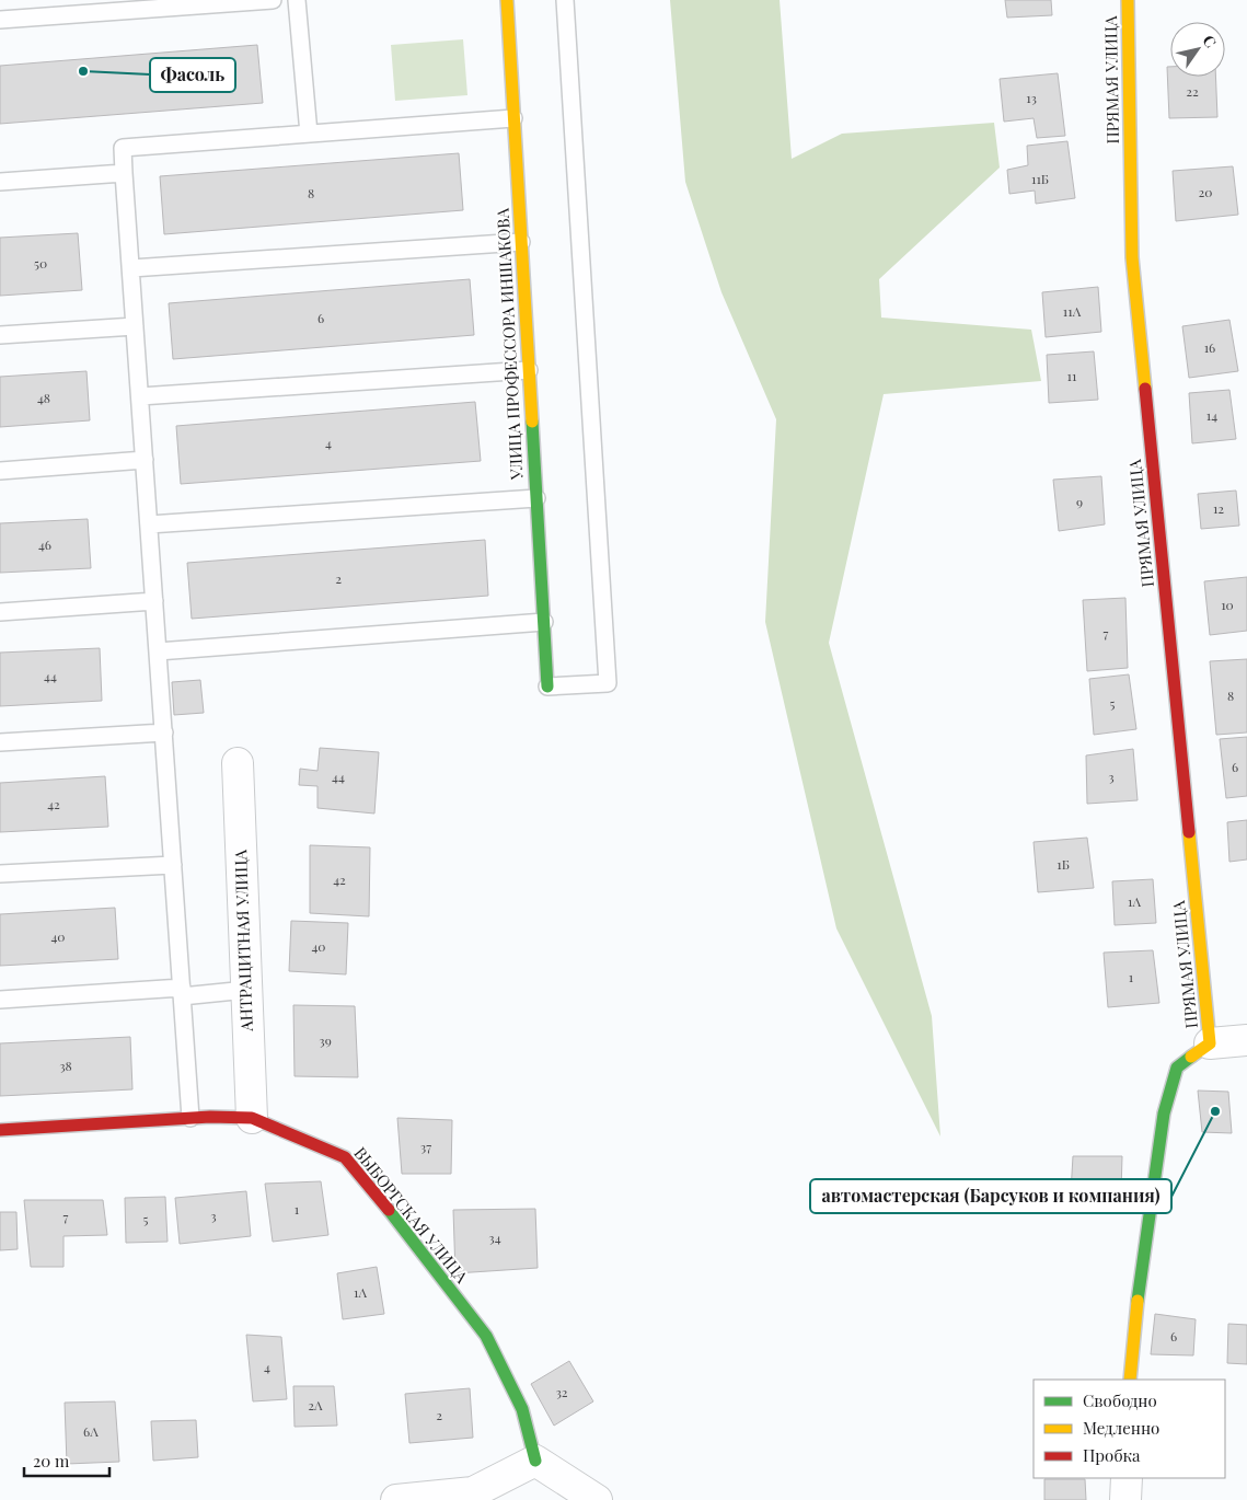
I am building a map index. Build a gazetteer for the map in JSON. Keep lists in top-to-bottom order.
{
  "streets": {
    "street": [
      "ПРЯМАЯ УЛИЦА",
      "УЛИЦА ПРОФЕССОРА ИНШАКОВА",
      "АНТРАЦИТНАЯ УЛИЦА",
      "ВЫБОРГСКАЯ УЛИЦА"
    ]
  },
  "crossings": [
    ["АНТРАЦИТНАЯ УЛИЦА", "ВЫБОРГСКАЯ УЛИЦА"]
  ],
  "places": ["Фасоль", "автомастерская (Барсуков и компания)"],
  "house_numbers": [
    "22",
    "13",
    "11Б",
    "20",
    "8",
    "50",
    "11А",
    "6",
    "16",
    "11",
    "48",
    "14",
    "4",
    "9",
    "12",
    "46",
    "2",
    "10",
    "7",
    "44",
    "8",
    "5",
    "6",
    "44",
    "3",
    "42",
    "1Б",
    "42",
    "1А",
    "40",
    "40",
    "1",
    "39",
    "38",
    "37",
    "1",
    "3",
    "7",
    "5",
    "34",
    "1А",
    "6",
    "4",
    "32",
    "2А",
    "2",
    "6А"
  ],
  "legend": ["Свободно", "Медленно", "Пробка"],
  "scale_bar": "20 m",
  "north": "top right"
}
